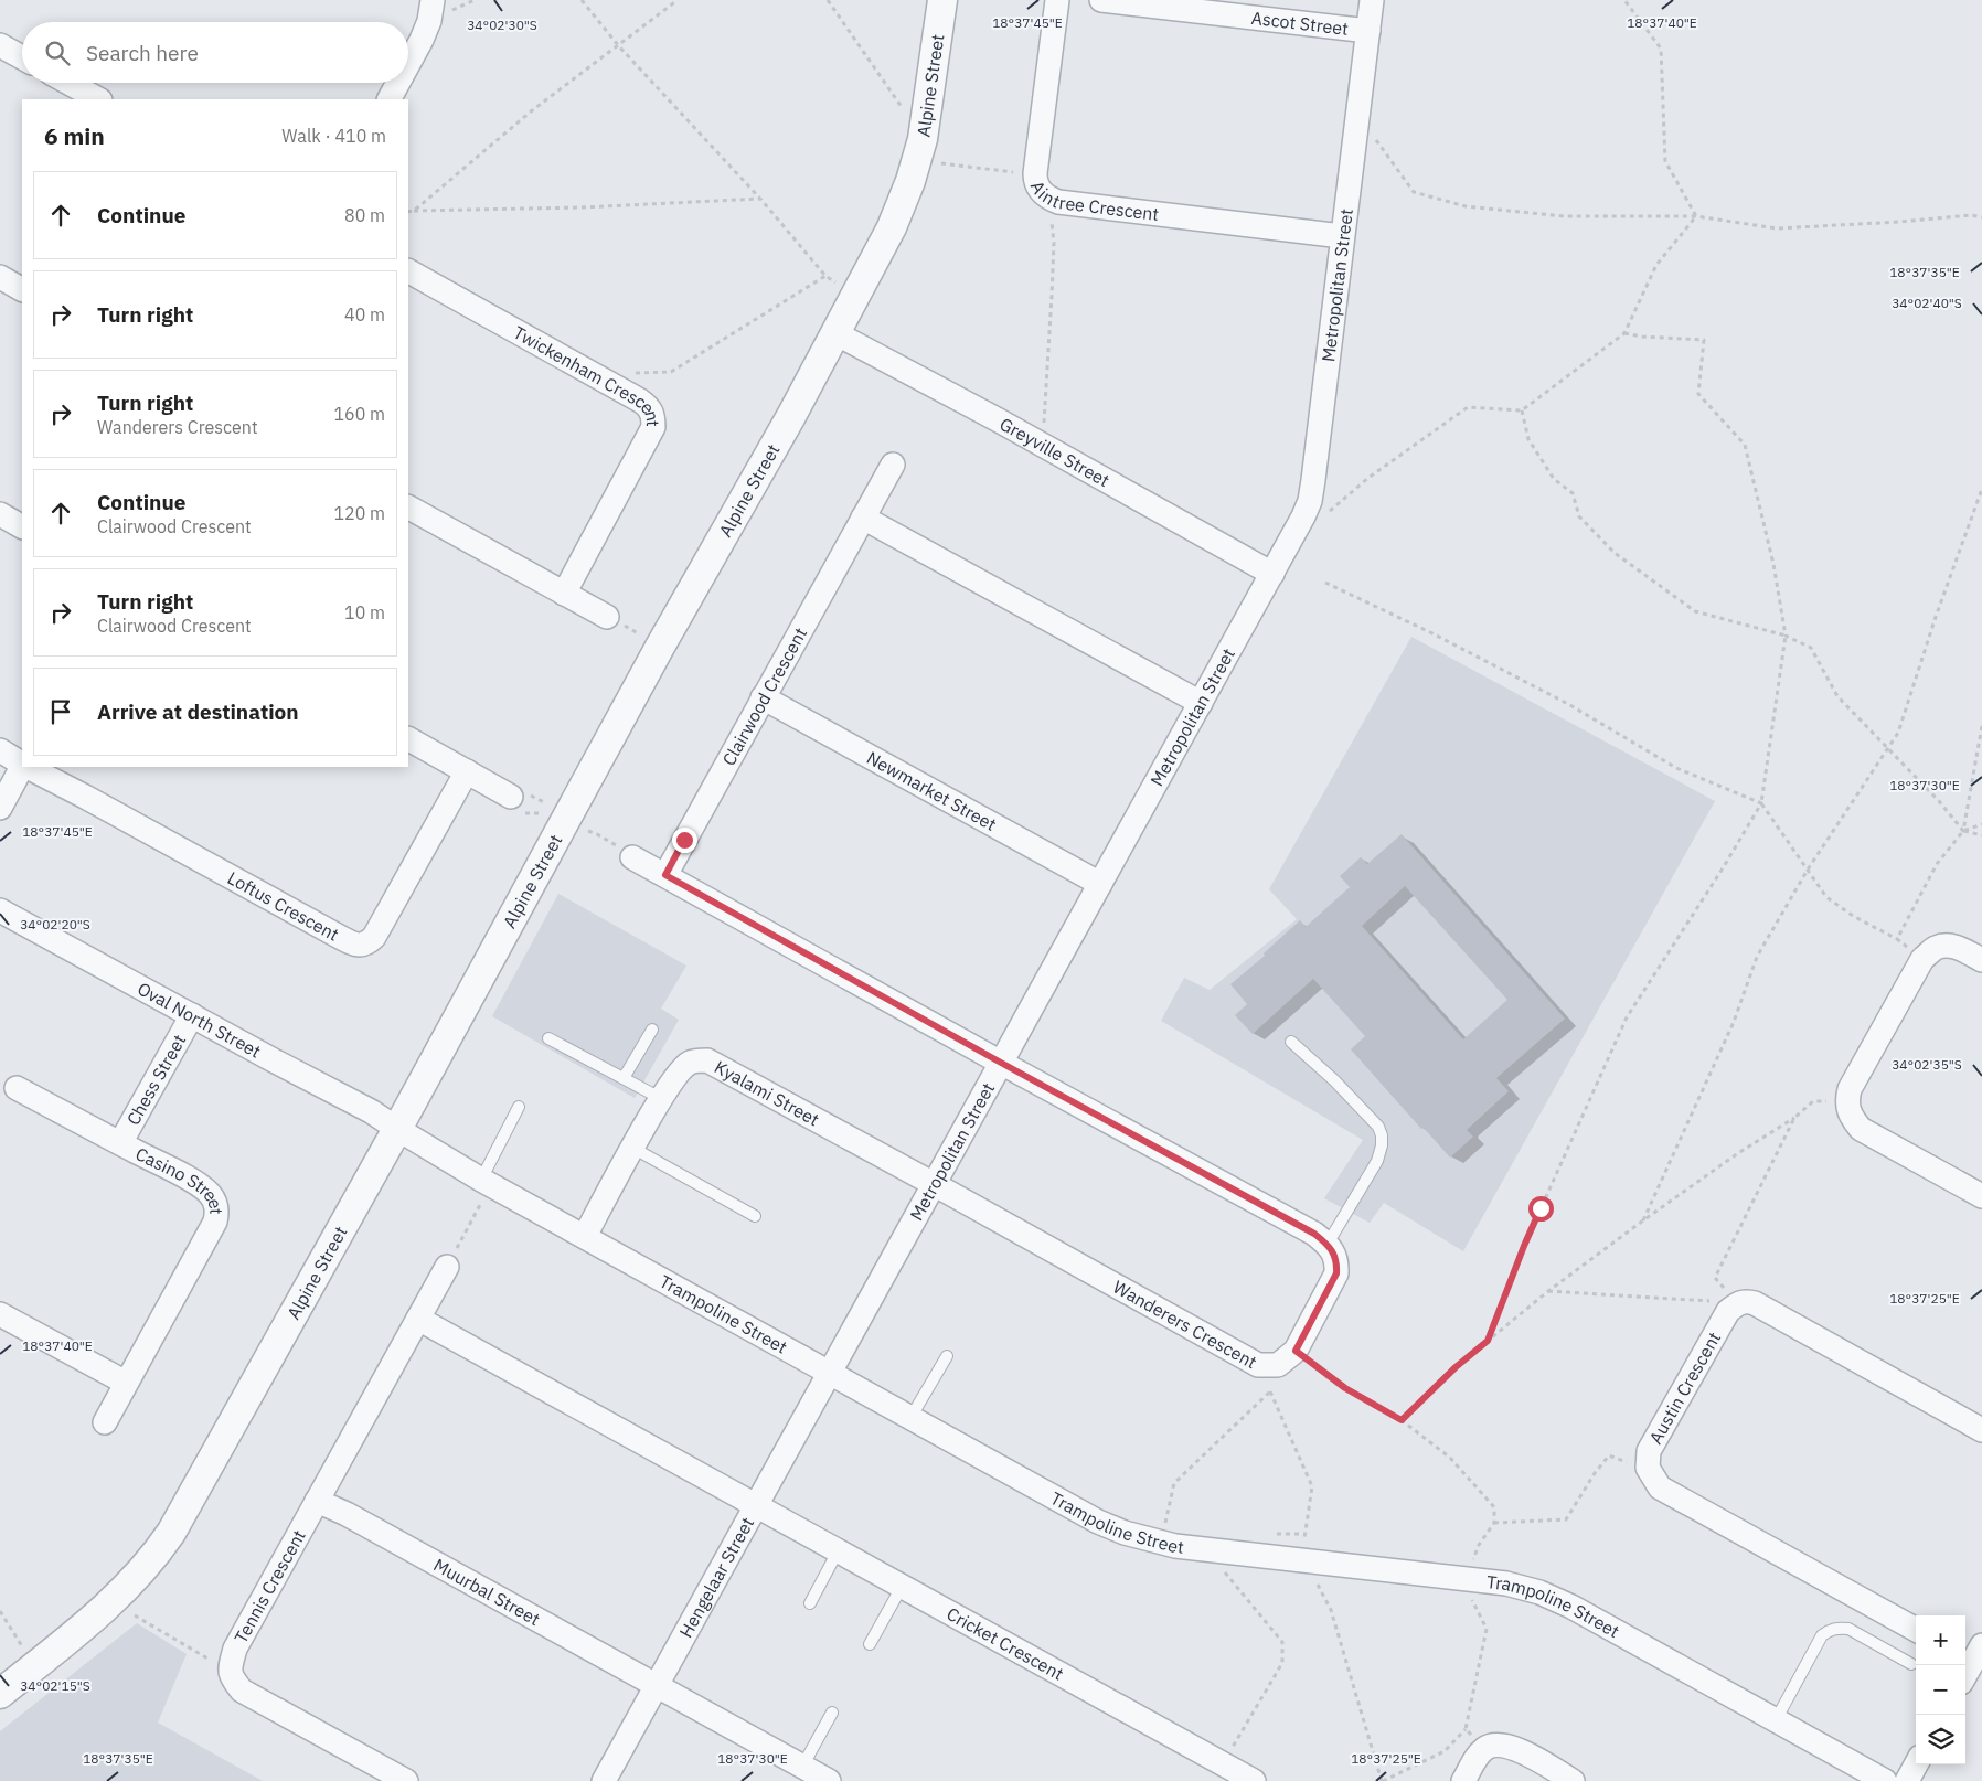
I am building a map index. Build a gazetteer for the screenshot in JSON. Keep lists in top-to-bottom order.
{
  "streets": {
    "street": [
      "Ascot Street",
      "Alpine Street",
      "Aintree Crescent",
      "Metropolitan Street",
      "Twickenham Crescent",
      "Greyville Street",
      "Clairwood Crescent",
      "Newmarket Street",
      "Loftus Crescent",
      "Oval North Street",
      "Chess Street",
      "Kyalami Street",
      "Casino Street",
      "Trampoline Street",
      "Wanderers Crescent",
      "Austin Crescent",
      "Hengelaar Street",
      "Tennis Crescent",
      "Muurbal Street",
      "Cricket Crescent"
    ]
  },
  "crossings": [
    ["Ascot Street", "Metropolitan Street"],
    ["Alpine Street", "Greyville Street"],
    ["Alpine Street", "Oval North Street"],
    ["Alpine Street", "Trampoline Street"],
    ["Aintree Crescent", "Metropolitan Street"],
    ["Metropolitan Street", "Greyville Street"],
    ["Metropolitan Street", "Newmarket Street"],
    ["Metropolitan Street", "Kyalami Street"],
    ["Metropolitan Street", "Trampoline Street"],
    ["Metropolitan Street", "Wanderers Crescent"],
    ["Metropolitan Street", "Hengelaar Street"],
    ["Clairwood Crescent", "Newmarket Street"],
    ["Oval North Street", "Chess Street"],
    ["Oval North Street", "Trampoline Street"],
    ["Chess Street", "Casino Street"],
    ["Kyalami Street", "Trampoline Street"],
    ["Kyalami Street", "Wanderers Crescent"],
    ["Trampoline Street", "Hengelaar Street"],
    ["Hengelaar Street", "Muurbal Street"],
    ["Hengelaar Street", "Cricket Crescent"],
    ["Tennis Crescent", "Muurbal Street"]
  ],
  "page": {
    "search": "Search here",
    "heading": ["6 min", "Walk · 410 m"],
    "list": [
      ["Continue", "80 m"],
      ["Turn right", "40 m"],
      ["Turn right", "Wanderers Crescent", "160 m"],
      ["Continue", "Clairwood Crescent", "120 m"],
      ["Turn right", "Clairwood Crescent", "10 m"],
      "Arrive at destination"
    ],
    "map_buttons": ["+", "−"]
  },
  "coordinates": [
    "18°37'45\"E",
    "18°37'40\"E",
    "34°02'30\"S",
    "18°37'35\"E",
    "34°02'40\"S",
    "18°37'30\"E",
    "34°02'20\"S",
    "34°02'35\"S",
    "18°37'25\"E",
    "34°02'15\"S"
  ]
}
